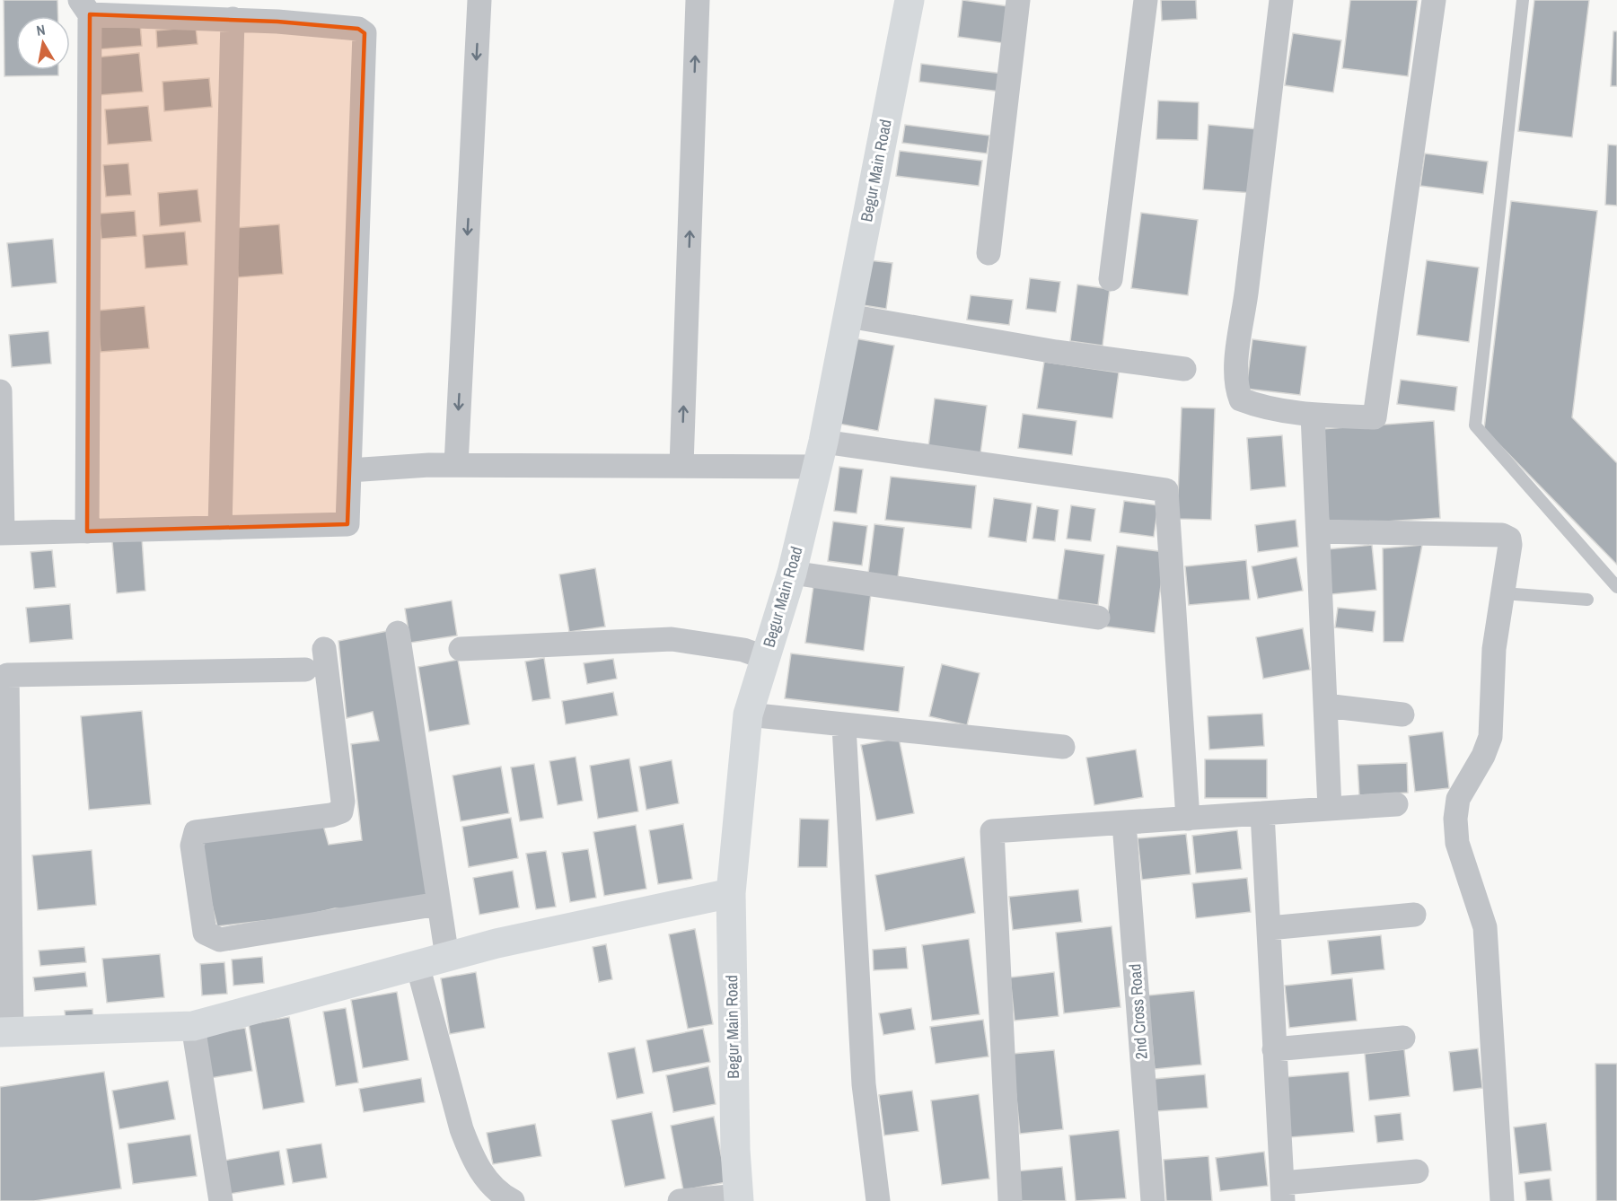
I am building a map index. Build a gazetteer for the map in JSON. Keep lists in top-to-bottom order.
{
  "streets": {
    "street": ["Begur Main Road", "2nd Cross Road"]
  },
  "north": "top"
}
